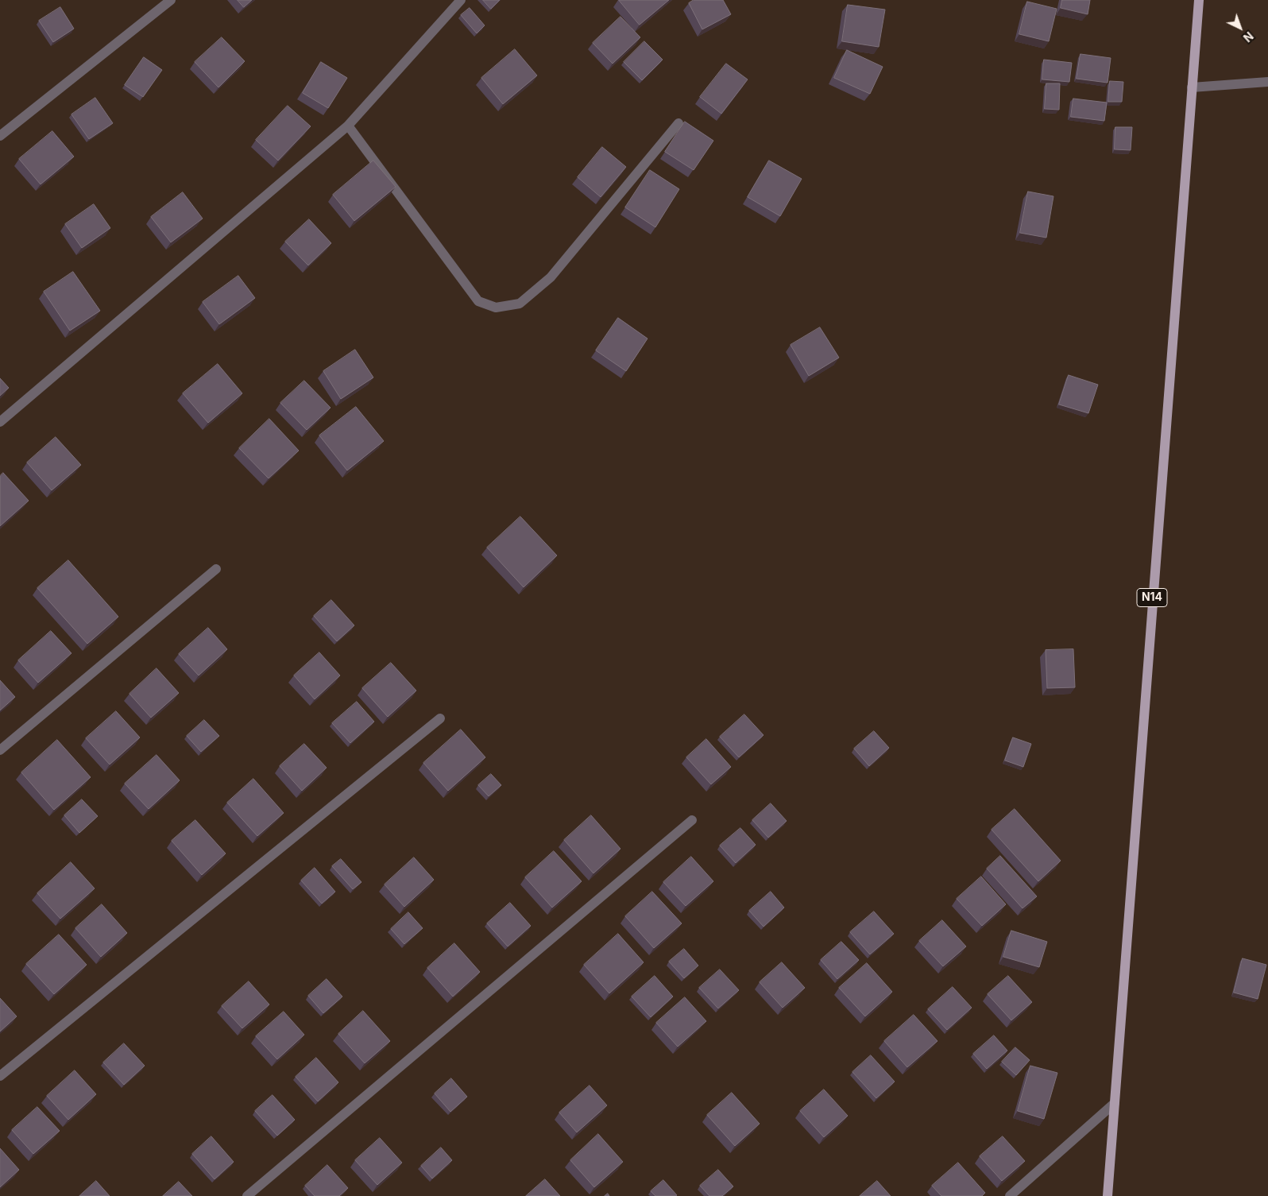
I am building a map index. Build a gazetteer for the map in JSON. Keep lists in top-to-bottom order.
{
  "streets": {
    "main road": ["N14"]
  },
  "north": "bottom right"
}
